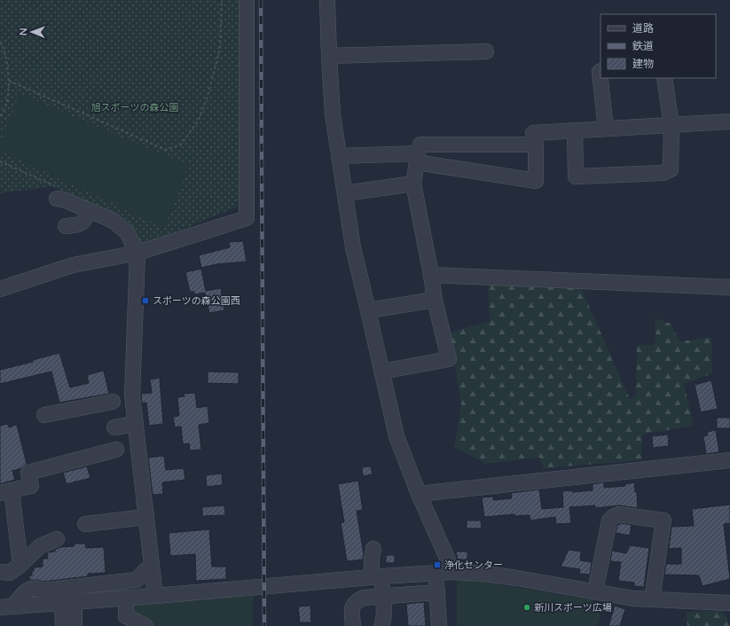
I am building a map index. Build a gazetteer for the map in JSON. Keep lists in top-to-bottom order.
{
  "parks": ["旭スポーツの森公園"],
  "places": {
    "transit": ["スポーツの森公園西", "浄化センター"],
    "other": ["新川スポーツ広場"]
  },
  "legend": ["道路", "鉄道", "建物"],
  "north": "left"
}
